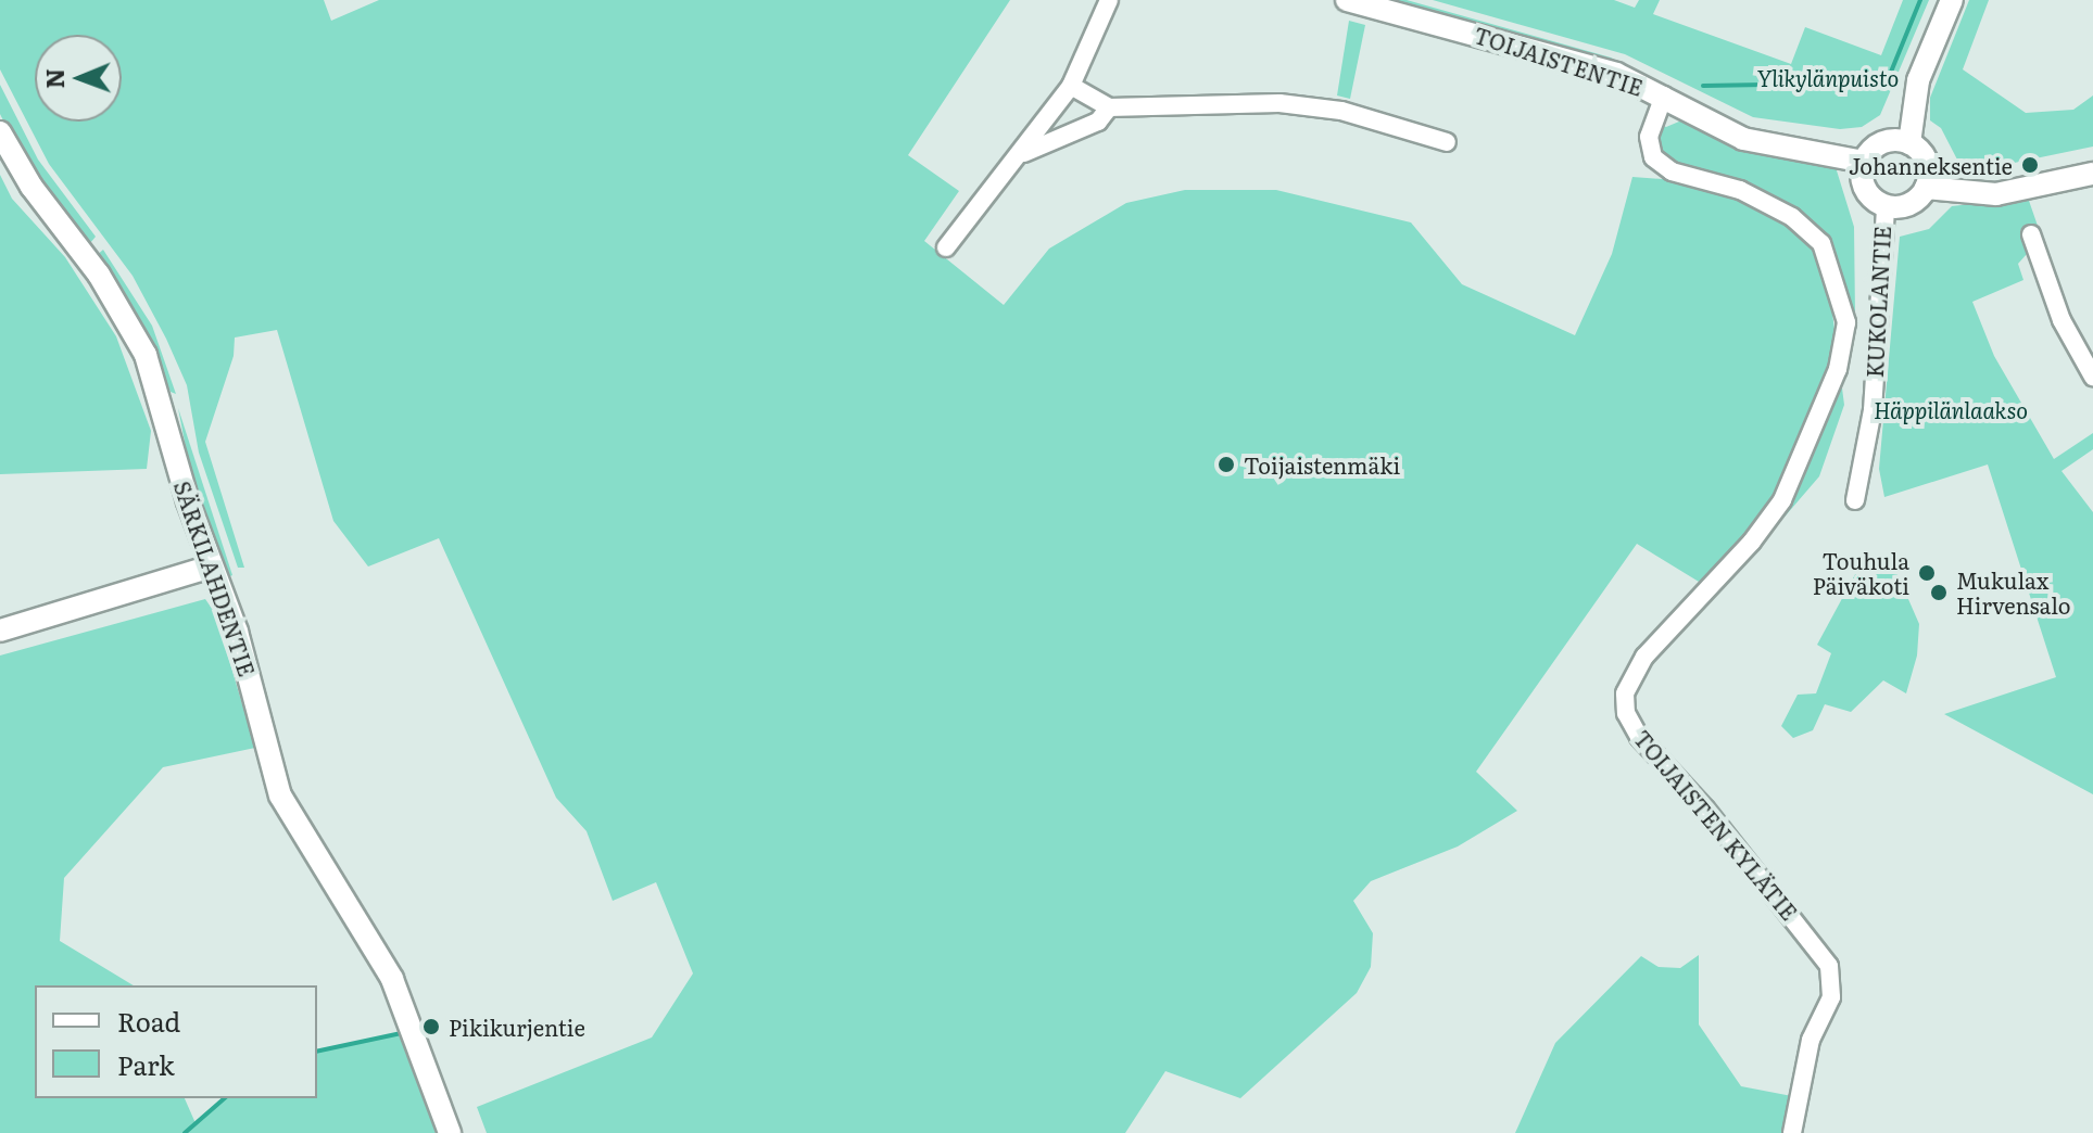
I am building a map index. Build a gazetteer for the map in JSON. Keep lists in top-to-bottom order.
{
  "streets": {
    "street": [
      "TOIJAISTENTIE",
      "KUKOLANTIE",
      "SÄRKILAHDENTIE",
      "TOIJAISTEN KYLÄTIE"
    ]
  },
  "crossings": [
    ["TOIJAISTENTIE", "KUKOLANTIE"],
    ["TOIJAISTENTIE", "TOIJAISTEN KYLÄTIE"]
  ],
  "parks": ["Ylikylänpuisto", "Häppilänlaakso"],
  "places": [
    "Johanneksentie",
    "Toijaistenmäki",
    "Touhula Päiväkoti",
    "Mukulax Hirvensalo",
    "Pikikurjentie"
  ],
  "legend": ["Road", "Park"],
  "north": "left"
}
